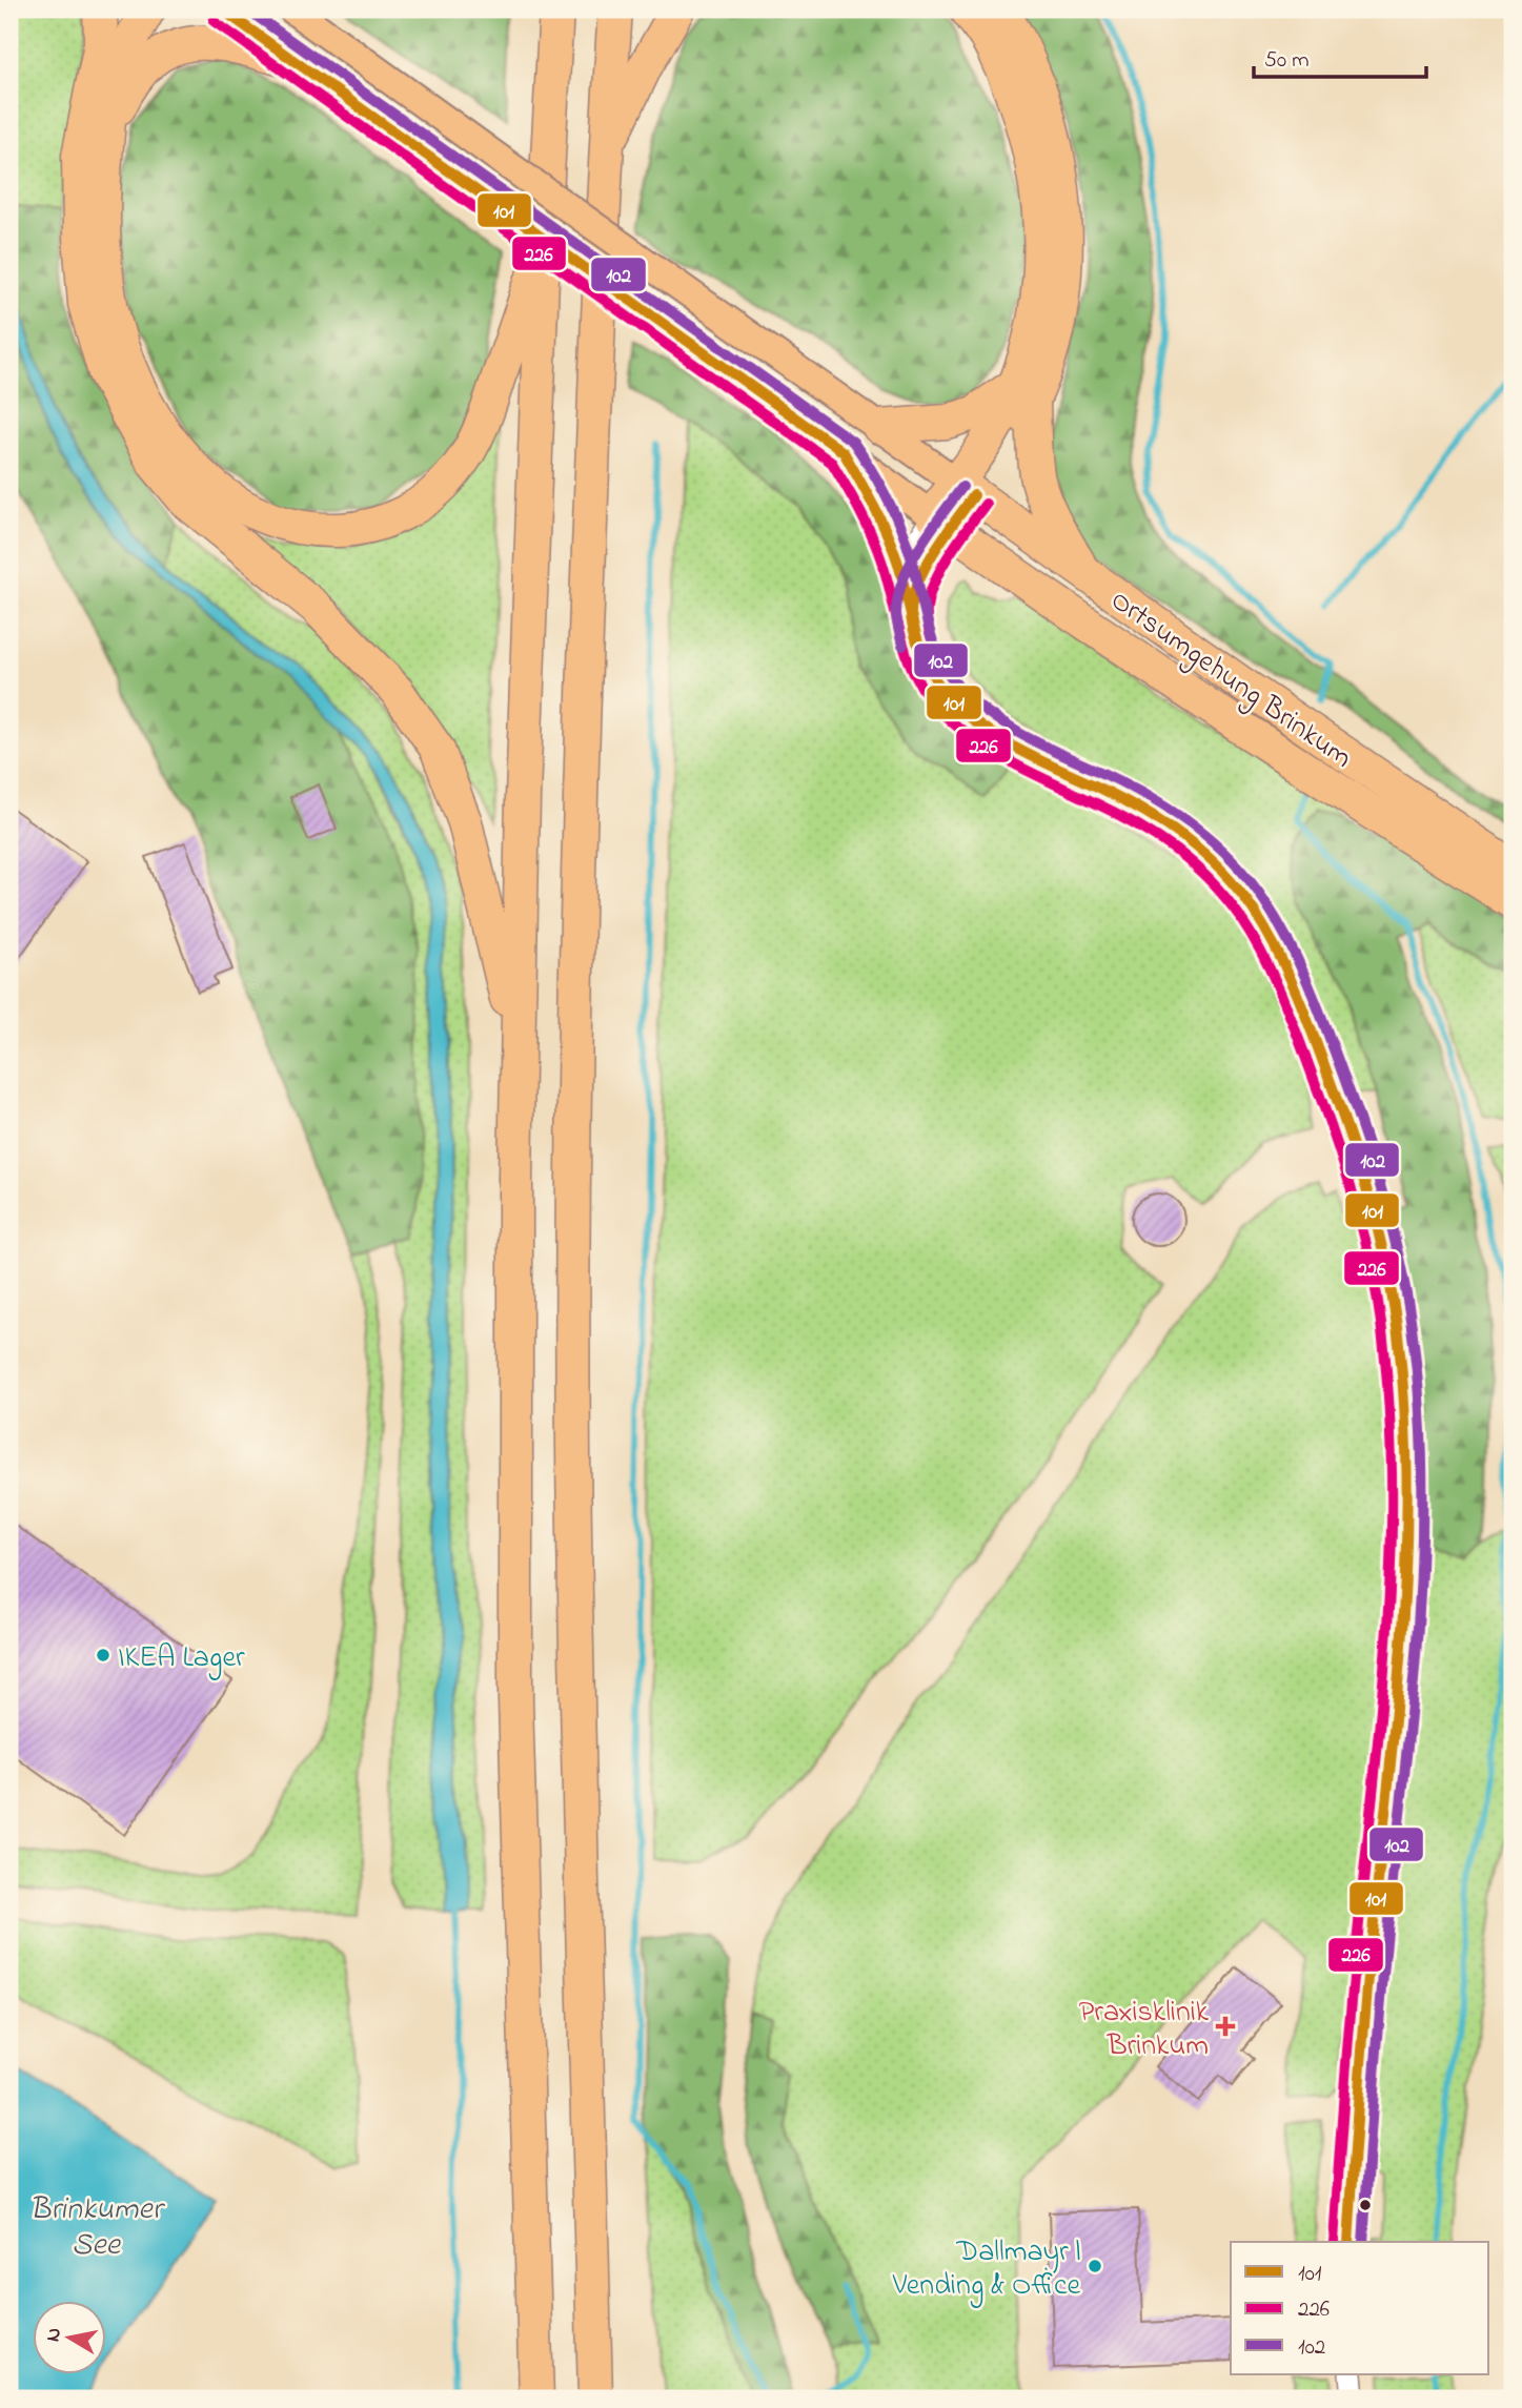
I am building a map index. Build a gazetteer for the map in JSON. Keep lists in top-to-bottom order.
{
  "streets": {
    "highway": ["Ortsumgehung Brinkum"]
  },
  "water": ["Brinkumer See"],
  "places": {
    "other": ["IKEA Lager", "Dallmayr | Vending & Office"],
    "health": ["Praxisklinik Brinkum"]
  },
  "lines": ["transit line 101", "transit line 102", "transit line 226"],
  "legend": ["101", "226", "102"],
  "scale_bar": "50 m",
  "north": "left"
}
